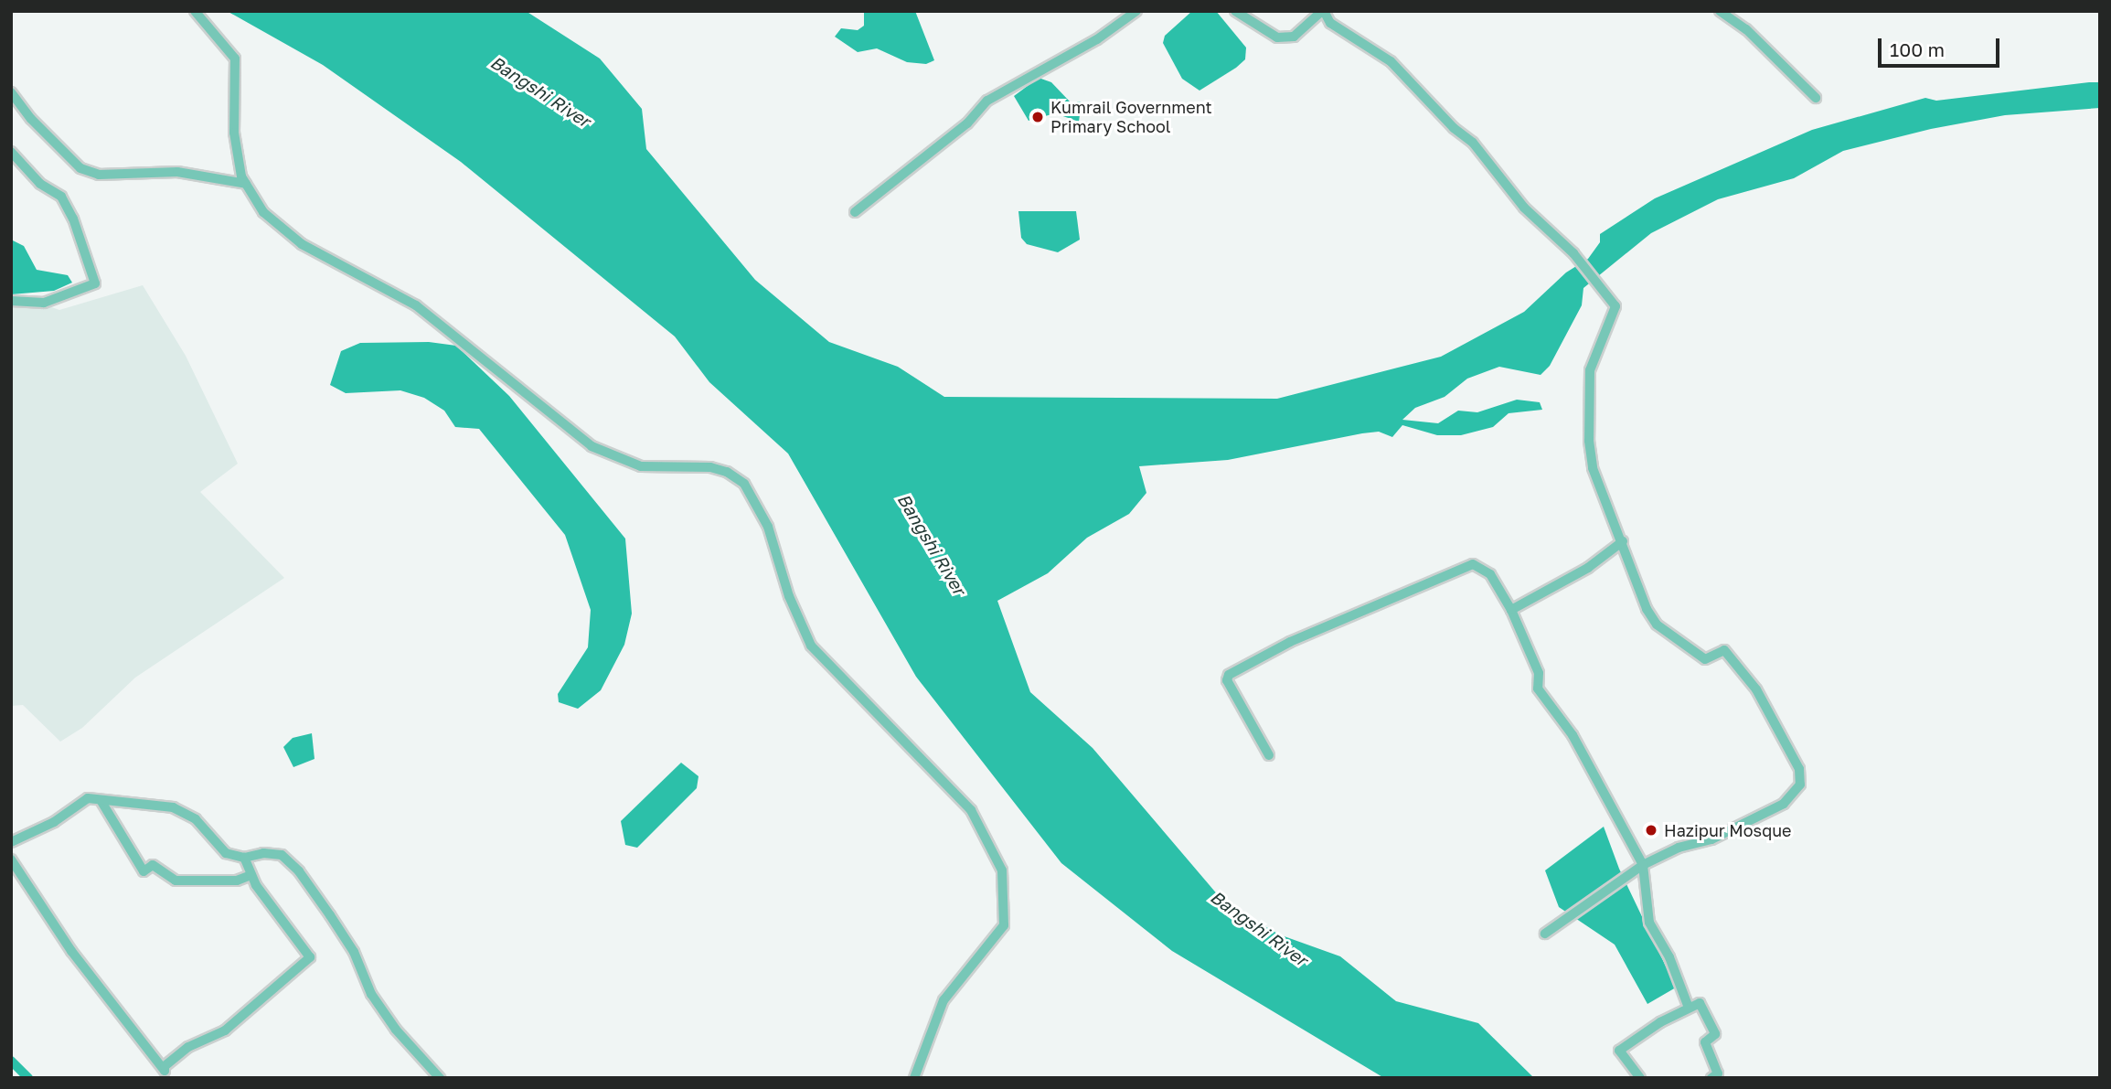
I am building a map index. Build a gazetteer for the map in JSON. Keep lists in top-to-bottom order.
{
  "water": ["Bangshi River"],
  "places": ["Kumrail Government Primary School", "Hazipur Mosque"],
  "scale_bar": "100 m"
}
